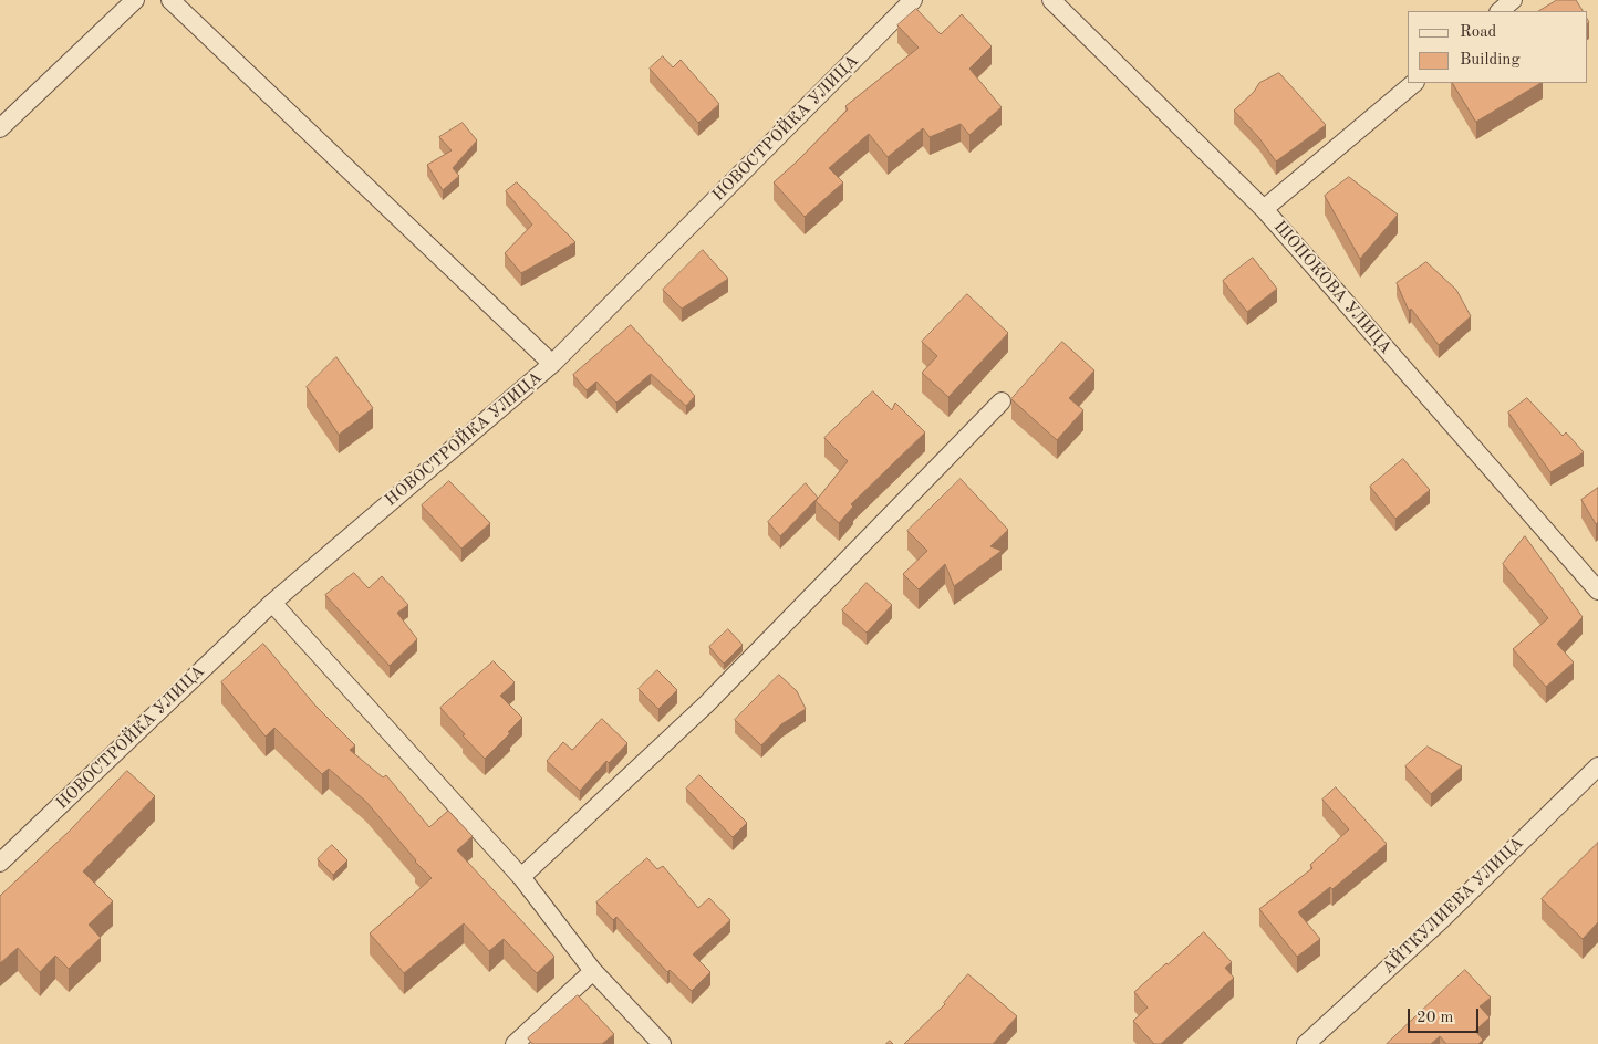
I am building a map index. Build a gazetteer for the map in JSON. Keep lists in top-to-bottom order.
{
  "streets": {
    "street": ["НОВОСТРОЙКА УЛИЦА", "ШОПОКОВА УЛИЦА", "АЙТКУЛИЕВА УЛИЦА"]
  },
  "legend": ["Road", "Building"],
  "scale_bar": "20 m"
}
